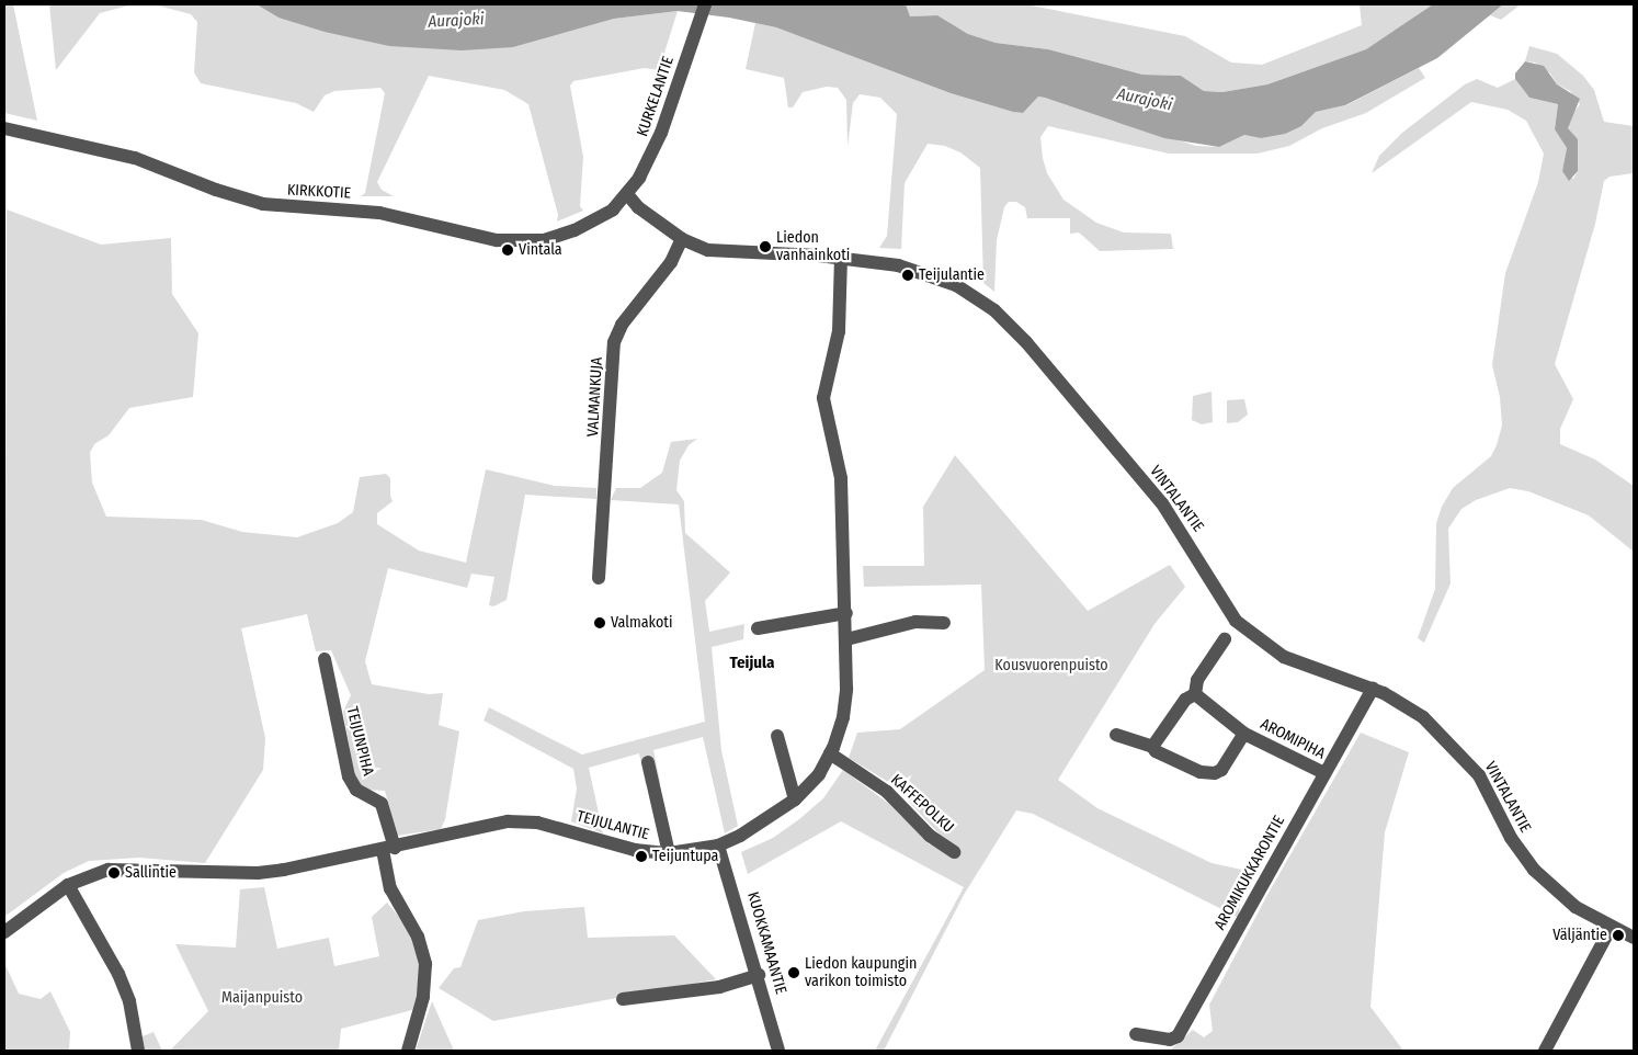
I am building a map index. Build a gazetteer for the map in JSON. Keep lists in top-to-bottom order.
{
  "streets": {
    "street": [
      "KURKELANTIE",
      "KIRKKOTIE",
      "VALMANKUJA",
      "VINTALANTIE",
      "AROMIPIHA",
      "TEIJUNPIHA",
      "KAFFEPOLKU",
      "TEIJULANTIE",
      "AROMIKUKKARONTIE",
      "KUOKKAMAANTIE"
    ]
  },
  "crossings": [
    ["KURKELANTIE", "KIRKKOTIE"],
    ["KURKELANTIE", "VINTALANTIE"],
    ["KIRKKOTIE", "VINTALANTIE"],
    ["VALMANKUJA", "VINTALANTIE"],
    ["VINTALANTIE", "TEIJULANTIE"],
    ["VINTALANTIE", "AROMIKUKKARONTIE"],
    ["AROMIPIHA", "AROMIKUKKARONTIE"],
    ["TEIJUNPIHA", "TEIJULANTIE"],
    ["KAFFEPOLKU", "TEIJULANTIE"],
    ["TEIJULANTIE", "KUOKKAMAANTIE"]
  ],
  "districts": ["Teijula"],
  "water": ["Aurajoki"],
  "parks": ["Kousvuorenpuisto", "Maijanpuisto"],
  "places": [
    "Liedon vanhainkoti",
    "Vintala",
    "Teijulantie",
    "Valmakoti",
    "Teijuntupa",
    "Sallintie",
    "Väljäntie",
    "Liedon kaupungin varikon toimisto"
  ]
}
